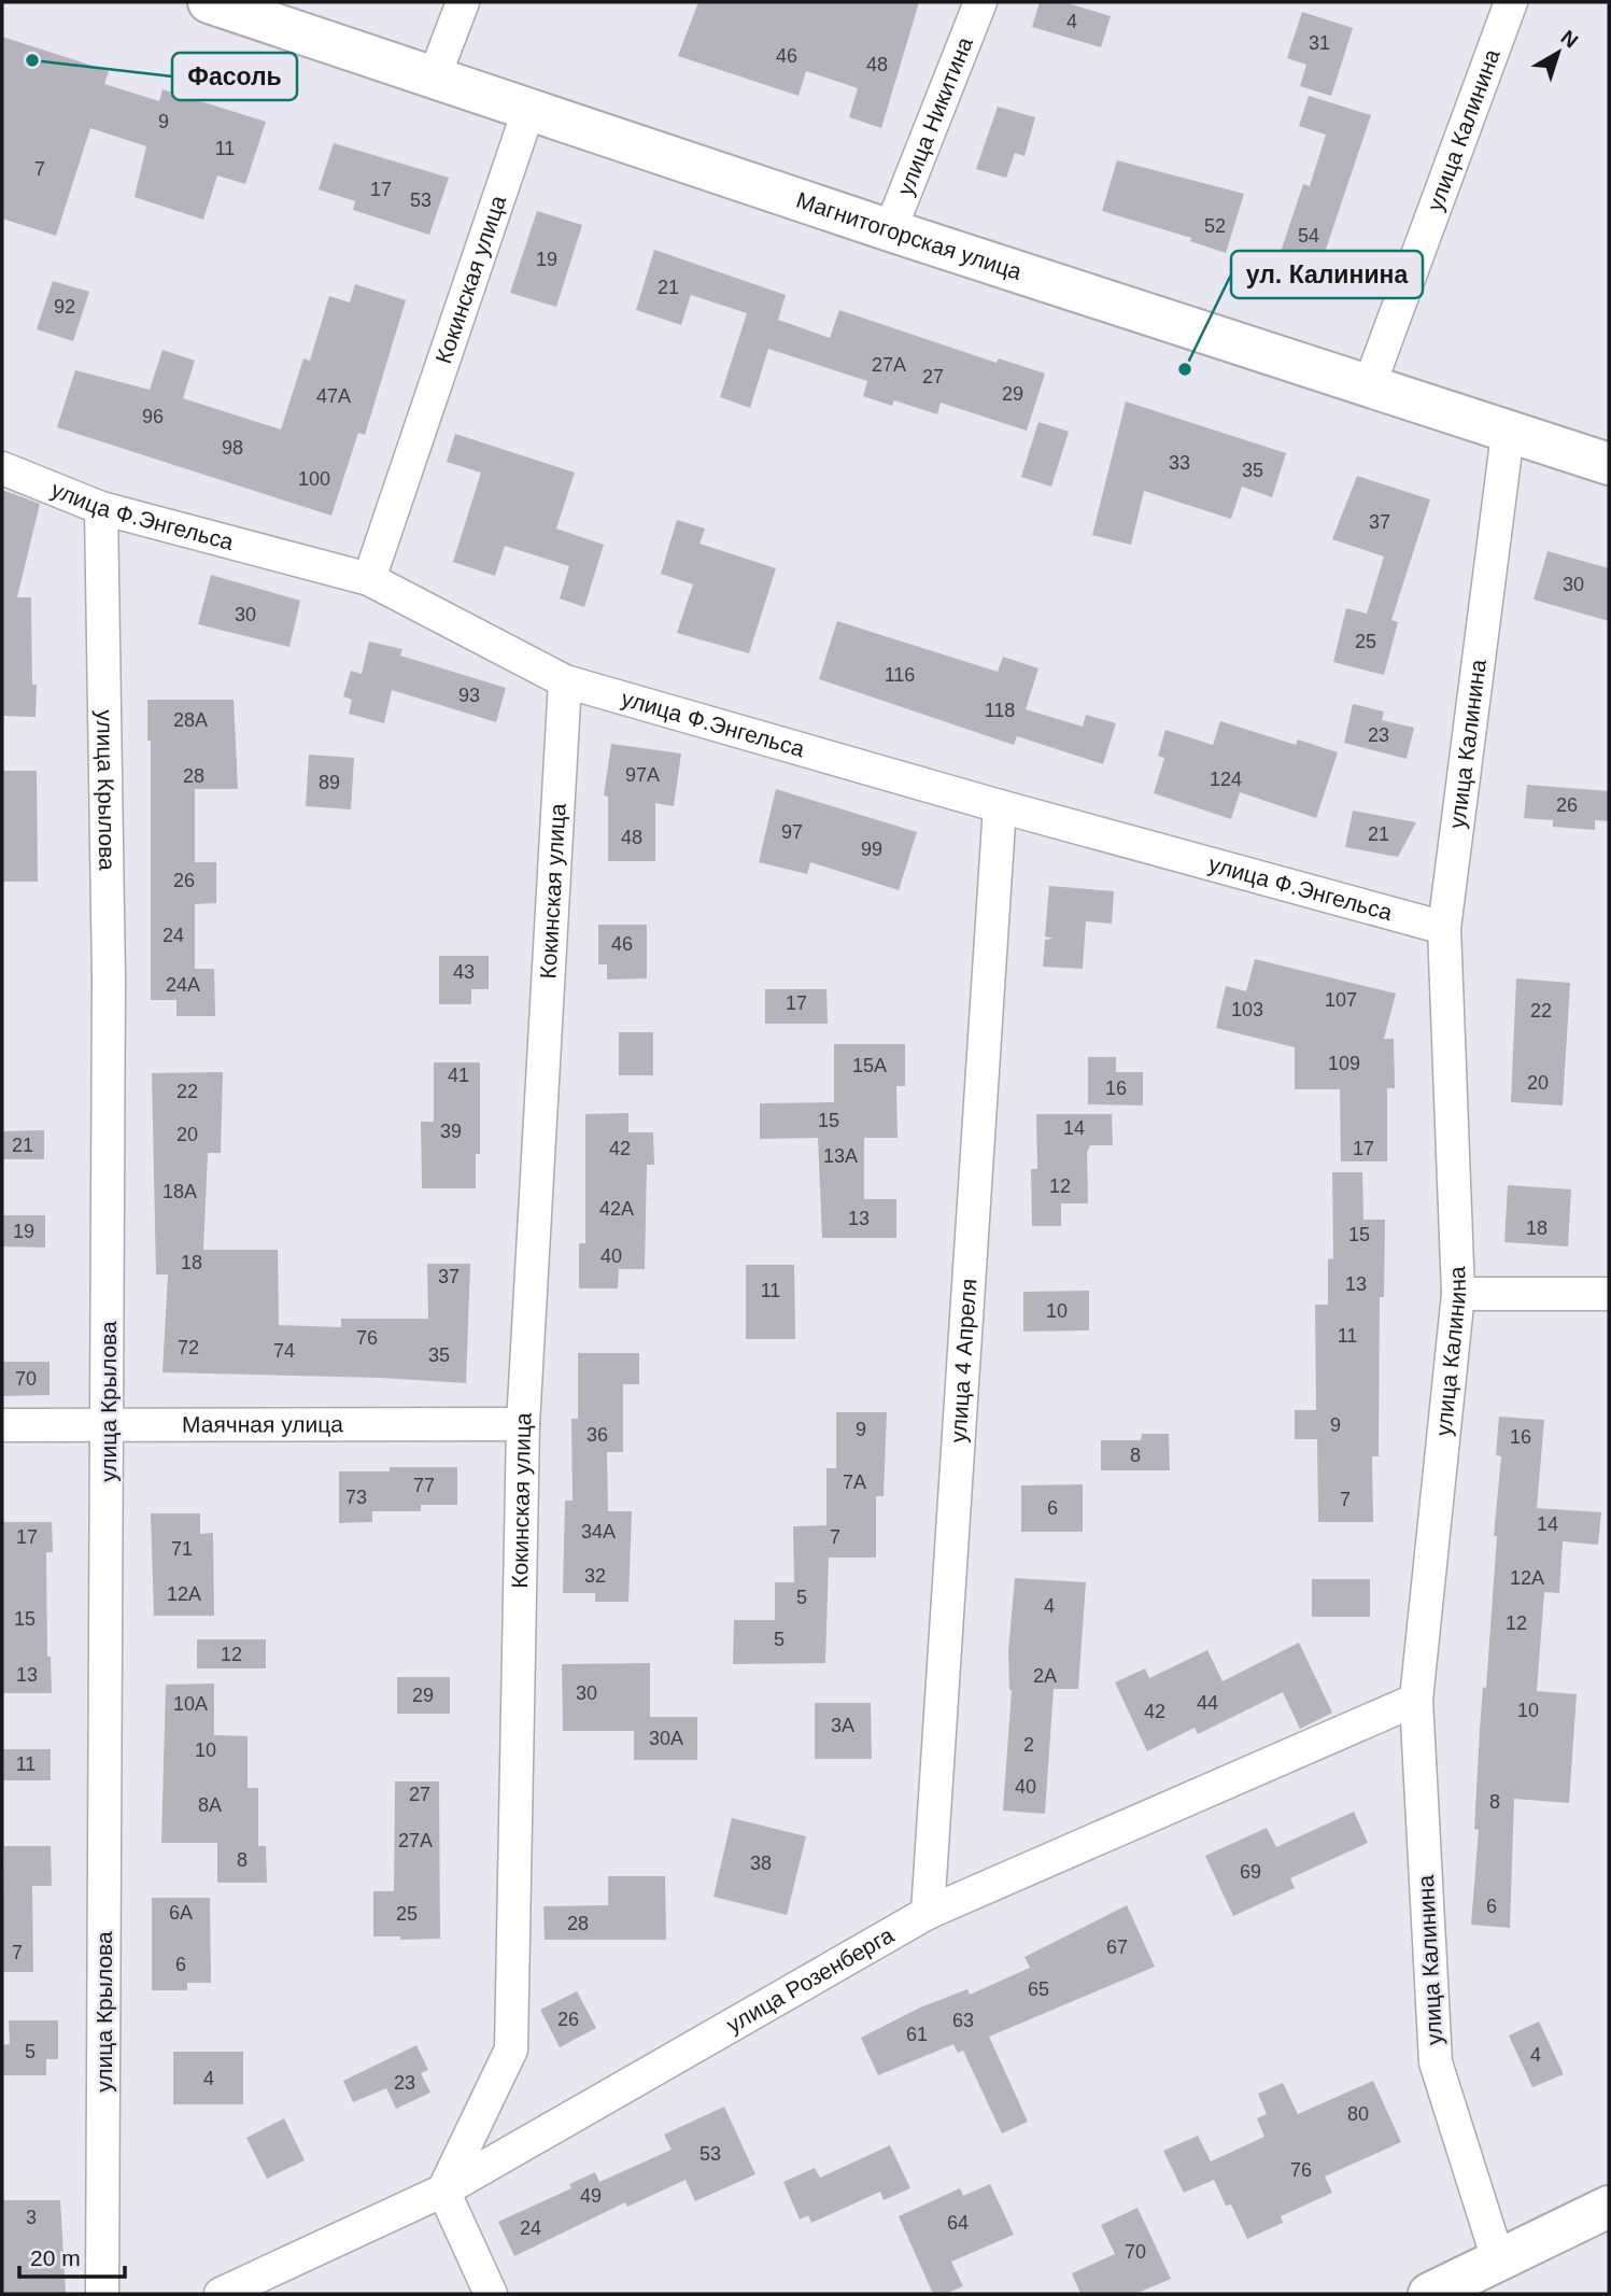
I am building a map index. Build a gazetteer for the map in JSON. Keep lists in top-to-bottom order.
{
  "streets": {
    "street": [
      "улица Никитина",
      "улица Калинина",
      "Магнитогорская улица",
      "Кокинская улица",
      "улица Ф.Энгельса",
      "улица Крылова",
      "улица 4 Апреля",
      "Маячная улица",
      "улица Розенберга"
    ]
  },
  "crossings": [
    ["улица Никитина", "Магнитогорская улица"],
    ["улица Калинина", "Магнитогорская улица"],
    ["улица Калинина", "улица Ф.Энгельса"],
    ["улица Калинина", "улица Розенберга"],
    ["Магнитогорская улица", "Кокинская улица"],
    ["Кокинская улица", "улица Ф.Энгельса"],
    ["Кокинская улица", "Маячная улица"],
    ["Кокинская улица", "улица Розенберга"],
    ["улица Ф.Энгельса", "улица Крылова"],
    ["улица Ф.Энгельса", "улица 4 Апреля"],
    ["улица Крылова", "Маячная улица"],
    ["улица 4 Апреля", "улица Розенберга"]
  ],
  "places": ["Фасоль", "ул. Калинина"],
  "house_numbers": [
    "4",
    "31",
    "46",
    "48",
    "9",
    "11",
    "7",
    "17",
    "53",
    "52",
    "54",
    "19",
    "21",
    "92",
    "27А",
    "27",
    "29",
    "47А",
    "96",
    "98",
    "33",
    "35",
    "100",
    "37",
    "30",
    "30",
    "25",
    "116",
    "93",
    "118",
    "28А",
    "23",
    "97А",
    "28",
    "124",
    "89",
    "26",
    "97",
    "21",
    "48",
    "99",
    "26",
    "24",
    "46",
    "43",
    "24А",
    "107",
    "17",
    "103",
    "22",
    "109",
    "15А",
    "41",
    "20",
    "16",
    "22",
    "15",
    "14",
    "39",
    "20",
    "21",
    "42",
    "17",
    "13А",
    "12",
    "18А",
    "42А",
    "13",
    "18",
    "19",
    "15",
    "40",
    "18",
    "37",
    "13",
    "11",
    "10",
    "11",
    "76",
    "72",
    "74",
    "35",
    "70",
    "9",
    "9",
    "36",
    "16",
    "8",
    "7А",
    "77",
    "73",
    "7",
    "6",
    "14",
    "34А",
    "17",
    "7",
    "71",
    "32",
    "12А",
    "12А",
    "5",
    "4",
    "15",
    "12",
    "5",
    "12",
    "13",
    "2А",
    "30",
    "29",
    "44",
    "10А",
    "10",
    "42",
    "3А",
    "30А",
    "2",
    "10",
    "11",
    "40",
    "27",
    "8",
    "8А",
    "27А",
    "8",
    "38",
    "69",
    "6",
    "6А",
    "25",
    "28",
    "67",
    "7",
    "6",
    "65",
    "26",
    "63",
    "61",
    "5",
    "4",
    "4",
    "23",
    "80",
    "53",
    "76",
    "49",
    "3",
    "64",
    "24",
    "70"
  ],
  "scale_bar": "20 m",
  "north": "top right"
}
